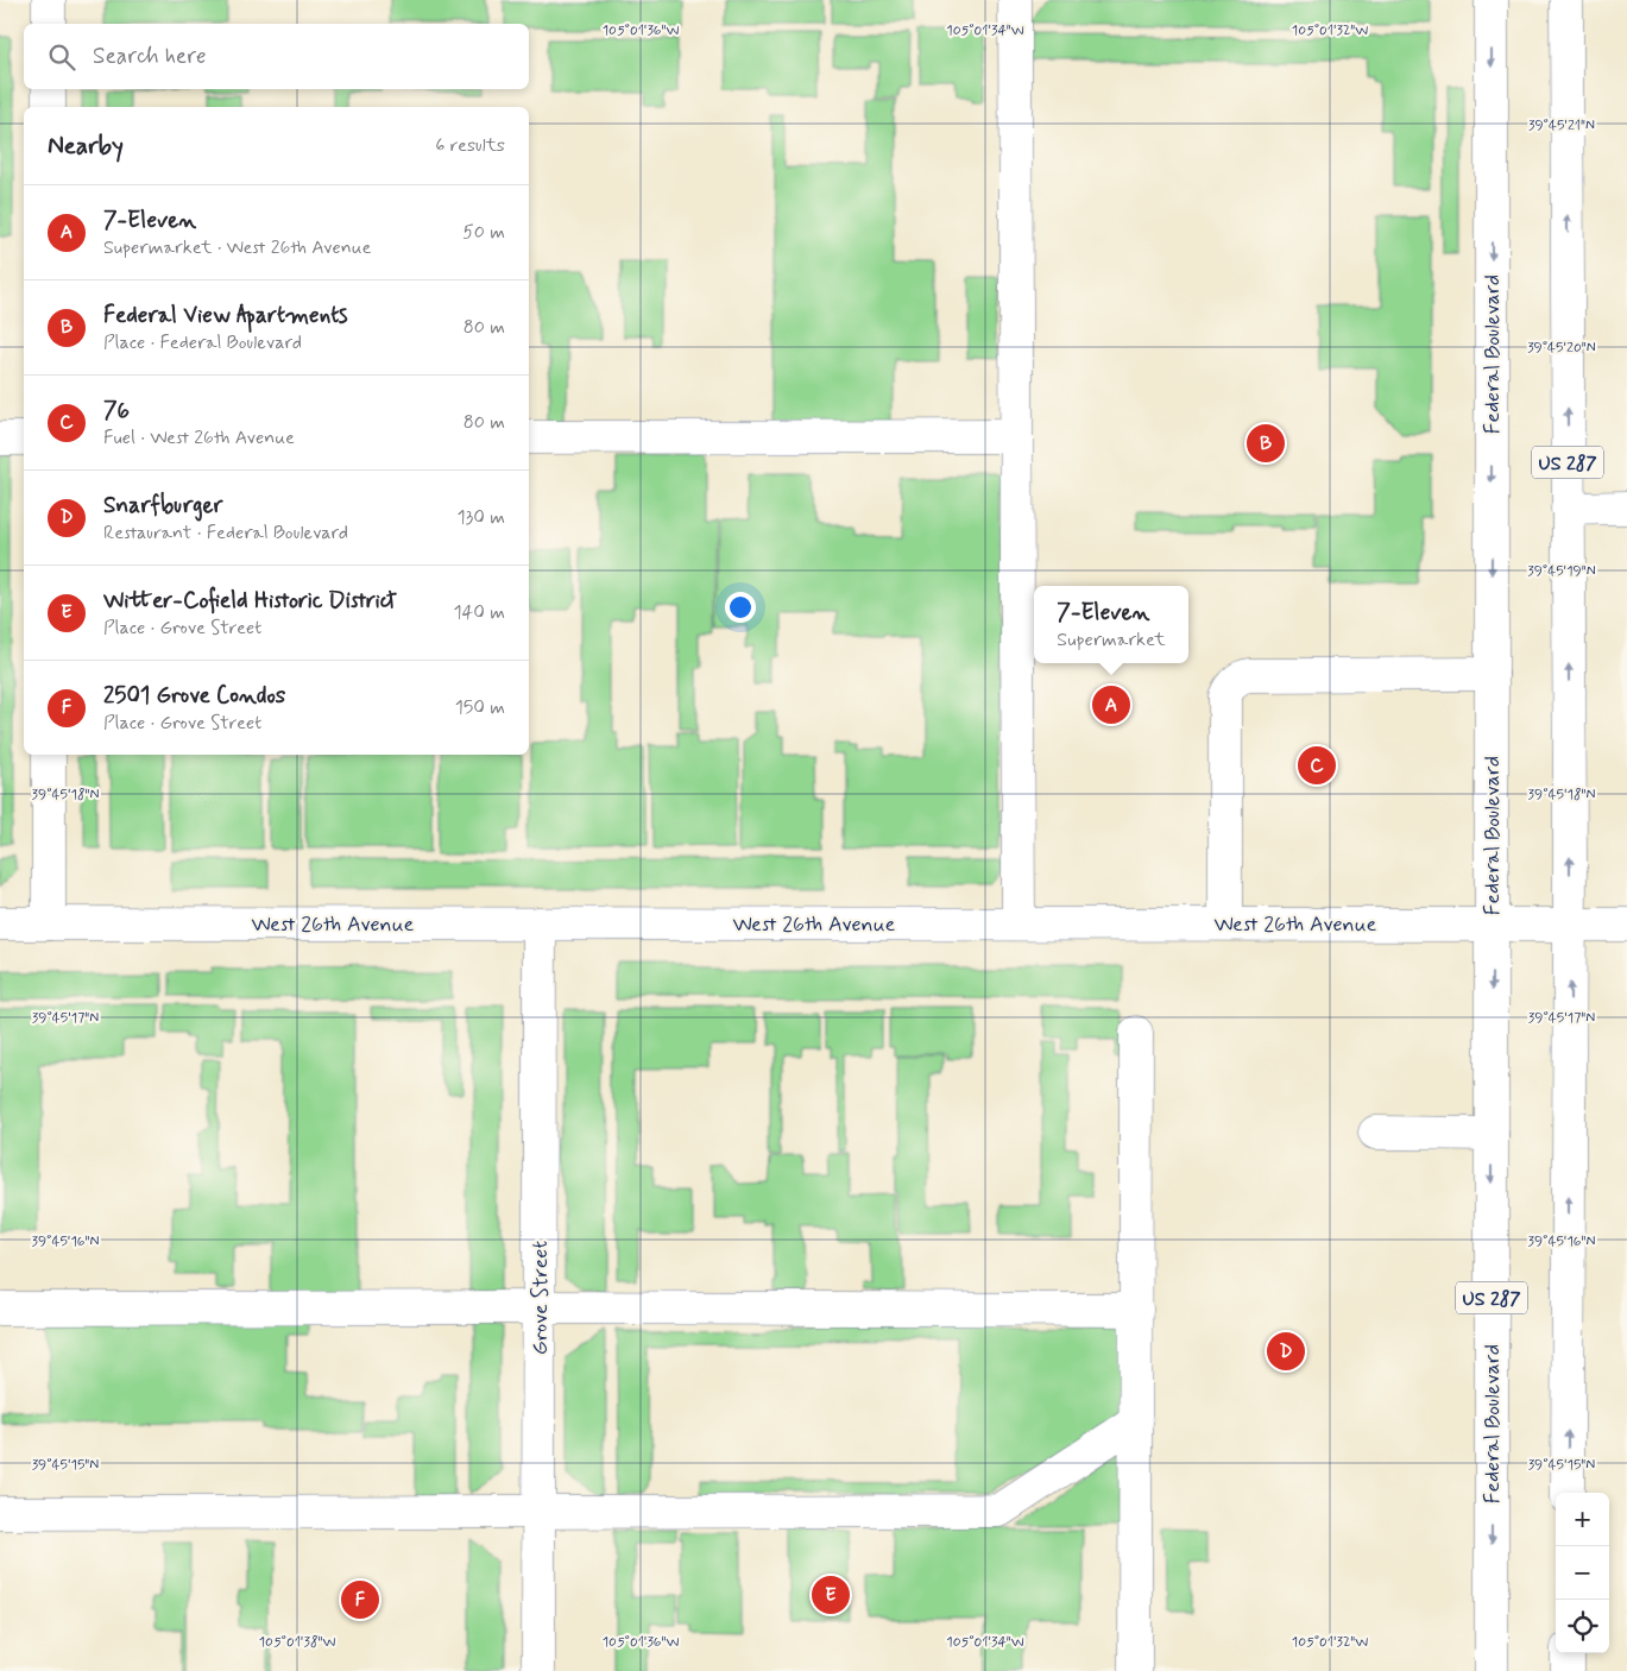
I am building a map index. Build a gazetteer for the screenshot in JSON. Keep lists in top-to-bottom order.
{
  "streets": {
    "main road": [
      "Federal Boulevard",
      "US 287",
      "West 26th Avenue",
      "Grove Street"
    ]
  },
  "crossings": [
    ["Federal Boulevard", "West 26th Avenue"],
    ["US 287", "West 26th Avenue"],
    ["West 26th Avenue", "Grove Street"]
  ],
  "page": {
    "search": "Search here",
    "heading": ["Nearby", "6 results"],
    "list": [
      {
        "mark": "A",
        "name": "7-Eleven",
        "note": "Supermarket · West 26th Avenue",
        "value": "50 m"
      },
      {
        "mark": "B",
        "name": "Federal View Apartments",
        "note": "Place · Federal Boulevard",
        "value": "80 m"
      },
      {
        "mark": "C",
        "name": "76",
        "note": "Fuel · West 26th Avenue",
        "value": "80 m"
      },
      {
        "mark": "D",
        "name": "Snarfburger",
        "note": "Restaurant · Federal Boulevard",
        "value": "130 m"
      },
      {
        "mark": "E",
        "name": "Witter-Cofield Historic District",
        "note": "Place · Grove Street",
        "value": "140 m"
      },
      {
        "mark": "F",
        "name": "2501 Grove Condos",
        "note": "Place · Grove Street",
        "value": "150 m"
      }
    ],
    "pins": [
      "B",
      "A",
      "C",
      "D",
      "E",
      "F"
    ],
    "popup": ["7-Eleven", "Supermarket"],
    "map_buttons": ["+", "−"]
  },
  "coordinates": [
    "105°01'36\"W",
    "105°01'34\"W",
    "105°01'32\"W",
    "39°45'21\"N",
    "39°45'20\"N",
    "39°45'19\"N",
    "39°45'18\"N",
    "39°45'17\"N",
    "39°45'16\"N",
    "39°45'15\"N",
    "105°01'38\"W"
  ]
}
